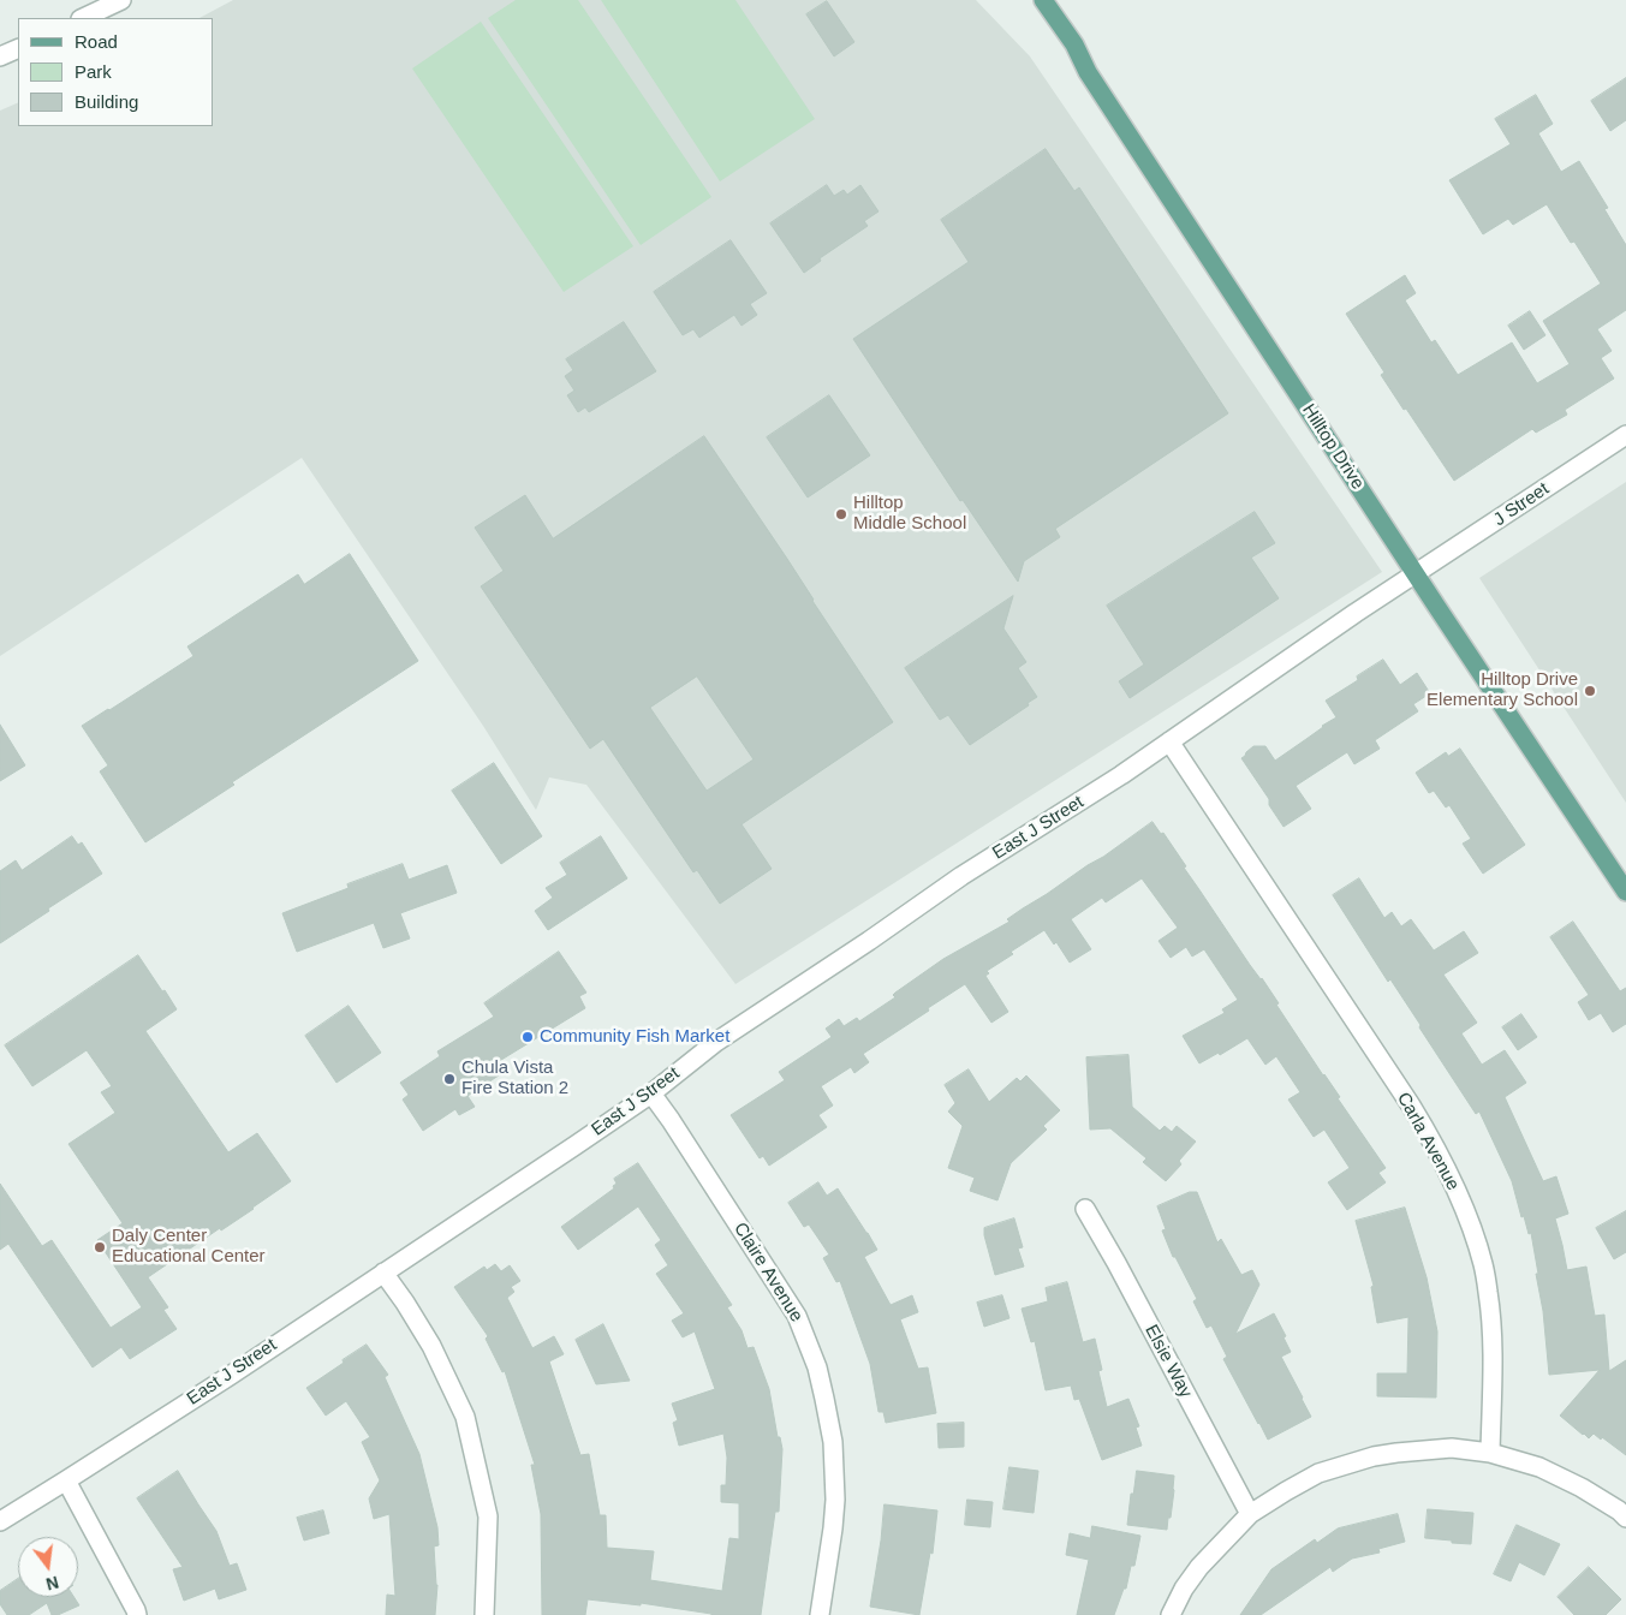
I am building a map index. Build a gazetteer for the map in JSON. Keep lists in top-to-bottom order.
{
  "streets": {
    "main road": ["Hilltop Drive"],
    "street": [
      "J Street",
      "East J Street",
      "Carla Avenue",
      "Claire Avenue",
      "Elsie Way"
    ]
  },
  "crossings": [
    ["Hilltop Drive", "J Street"],
    ["Hilltop Drive", "East J Street"],
    ["J Street", "East J Street"],
    ["East J Street", "Carla Avenue"],
    ["East J Street", "Claire Avenue"]
  ],
  "places": [
    "Hilltop Middle School",
    "Hilltop Drive Elementary School",
    "Community Fish Market",
    "Chula Vista Fire Station 2",
    "Daly Center Educational Center"
  ],
  "legend": ["Road", "Park", "Building"],
  "north": "bottom"
}
